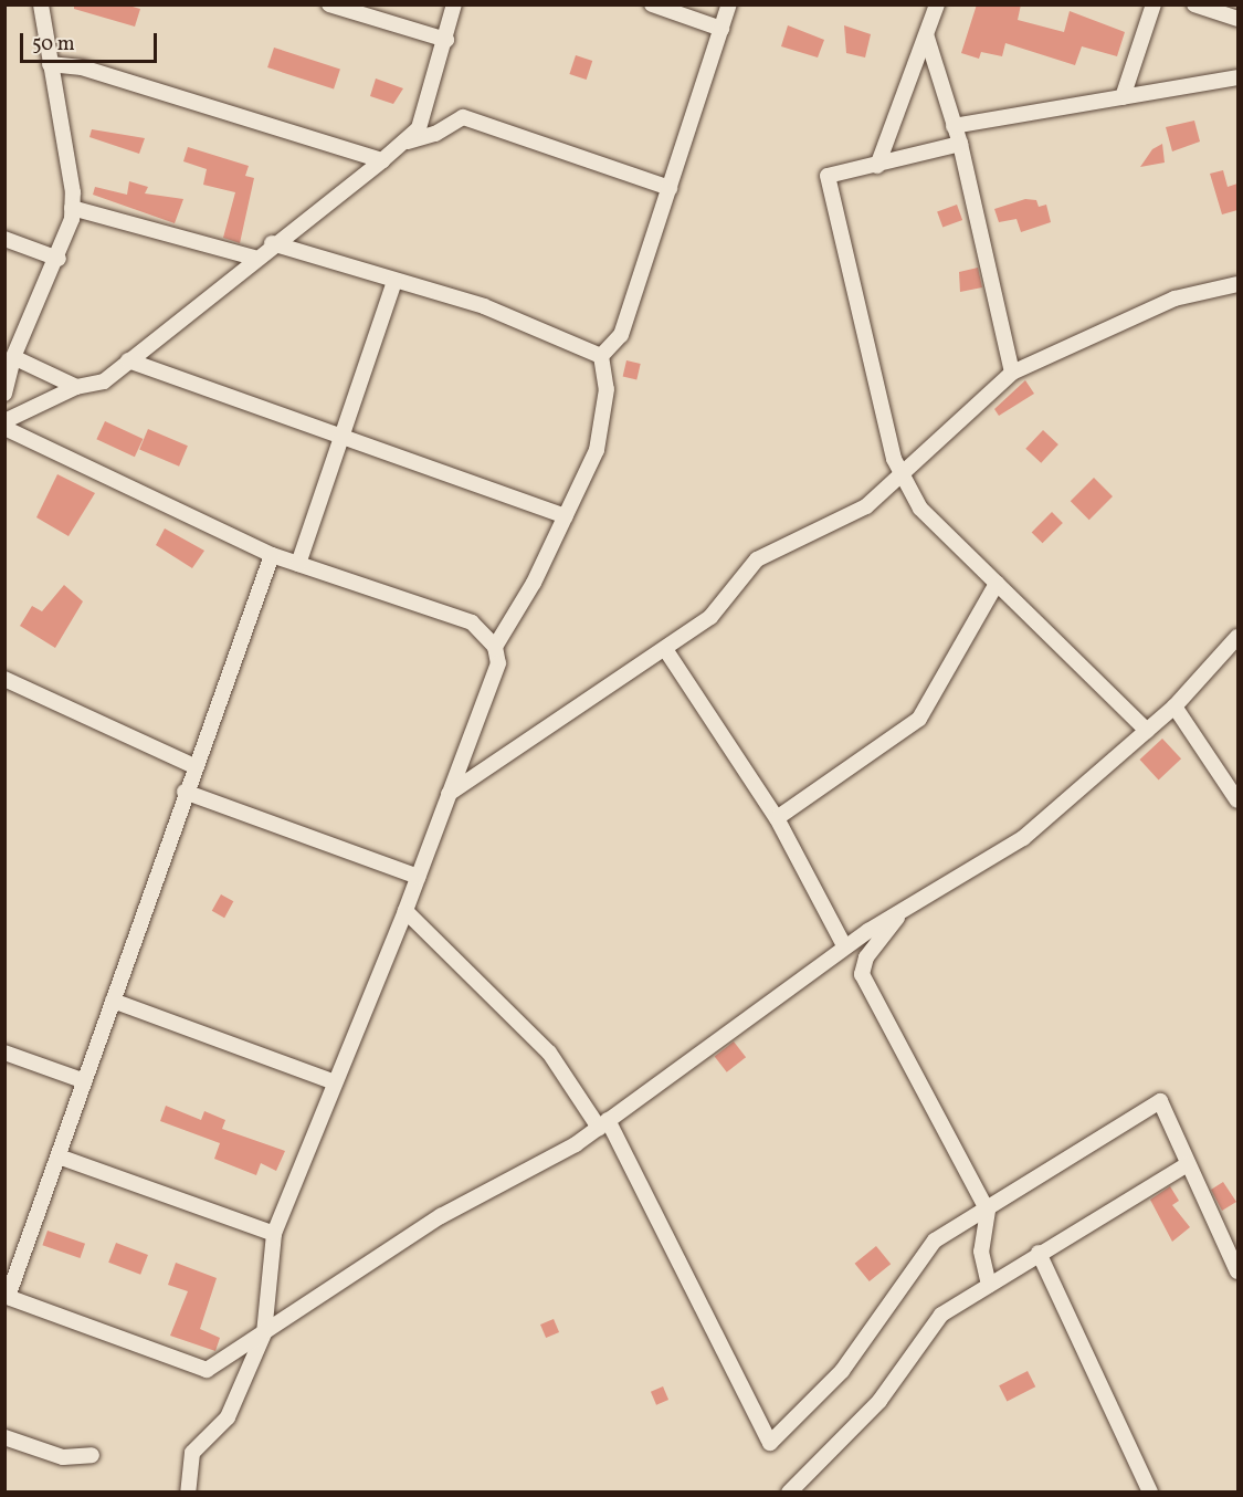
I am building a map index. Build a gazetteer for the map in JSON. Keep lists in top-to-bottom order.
{
  "scale_bar": "50 m"
}
